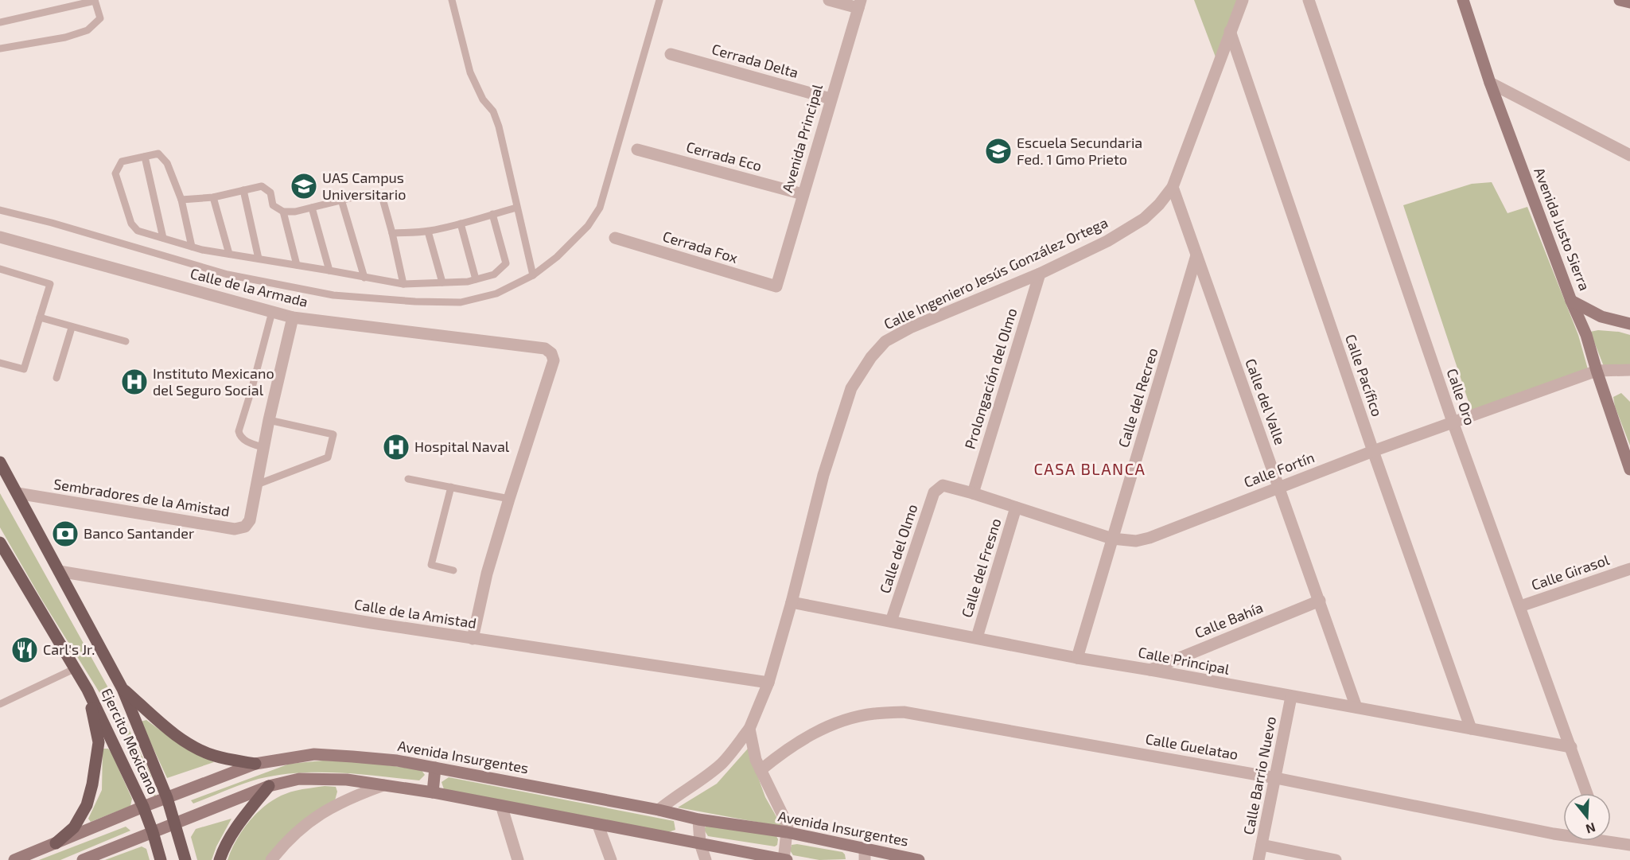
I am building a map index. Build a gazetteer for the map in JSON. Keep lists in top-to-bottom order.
{
  "streets": {
    "main road": ["Avenida Justo Sierra", "Ejercito Mexicano", "Avenida Insurgentes"],
    "street": [
      "Cerrada Delta",
      "Avenida Principal",
      "Cerrada Eco",
      "Cerrada Fox",
      "Calle Ingeniero Jesús González Ortega",
      "Calle de la Armada",
      "Calle Pacífico",
      "Prolongación del Olmo",
      "Calle Oro",
      "Calle del Recreo",
      "Calle del Valle",
      "Calle Fortín",
      "Sembradores de la Amistad",
      "Calle del Olmo",
      "Calle del Fresno",
      "Calle Girasol",
      "Calle de la Amistad",
      "Calle Bahía",
      "Calle Principal",
      "Calle Guelatao",
      "Calle Barrio Nuevo"
    ]
  },
  "crossings": [
    ["Cerrada Delta", "Avenida Principal"],
    ["Avenida Principal", "Cerrada Eco"],
    ["Avenida Principal", "Cerrada Fox"],
    ["Avenida Justo Sierra", "Calle Fortín"],
    ["Calle Ingeniero Jesús González Ortega", "Calle Pacífico"],
    ["Calle Ingeniero Jesús González Ortega", "Prolongación del Olmo"],
    ["Calle Ingeniero Jesús González Ortega", "Calle del Valle"],
    ["Calle Ingeniero Jesús González Ortega", "Calle de la Amistad"],
    ["Calle Ingeniero Jesús González Ortega", "Calle Principal"],
    ["Calle Ingeniero Jesús González Ortega", "Avenida Insurgentes"],
    ["Calle de la Armada", "Sembradores de la Amistad"],
    ["Calle Pacífico", "Calle Fortín"],
    ["Calle Pacífico", "Calle Principal"],
    ["Prolongación del Olmo", "Calle Fortín"],
    ["Calle Oro", "Calle Fortín"],
    ["Calle Oro", "Calle Girasol"],
    ["Calle Oro", "Calle Principal"],
    ["Calle del Recreo", "Calle del Valle"],
    ["Calle del Recreo", "Calle Fortín"],
    ["Calle del Recreo", "Calle Principal"],
    ["Calle del Valle", "Calle Fortín"],
    ["Calle del Valle", "Calle Bahía"],
    ["Calle del Valle", "Calle Principal"],
    ["Calle Fortín", "Calle del Olmo"],
    ["Calle Fortín", "Calle del Fresno"],
    ["Calle del Olmo", "Calle Principal"],
    ["Calle del Fresno", "Calle Principal"],
    ["Calle Bahía", "Calle Principal"],
    ["Calle Principal", "Calle Barrio Nuevo"],
    ["Ejercito Mexicano", "Avenida Insurgentes"],
    ["Calle Guelatao", "Calle Barrio Nuevo"]
  ],
  "districts": ["CASA BLANCA"],
  "places": {
    "school or university": ["Escuela Secundaria Fed. 1 Gmo Prieto", "UAS Campus Universitario"],
    "hospital": ["Instituto Mexicano del Seguro Social", "Hospital Naval"],
    "bank": ["Banco Santander"],
    "restaurant": ["Carl's Jr."]
  },
  "north": "bottom"
}
